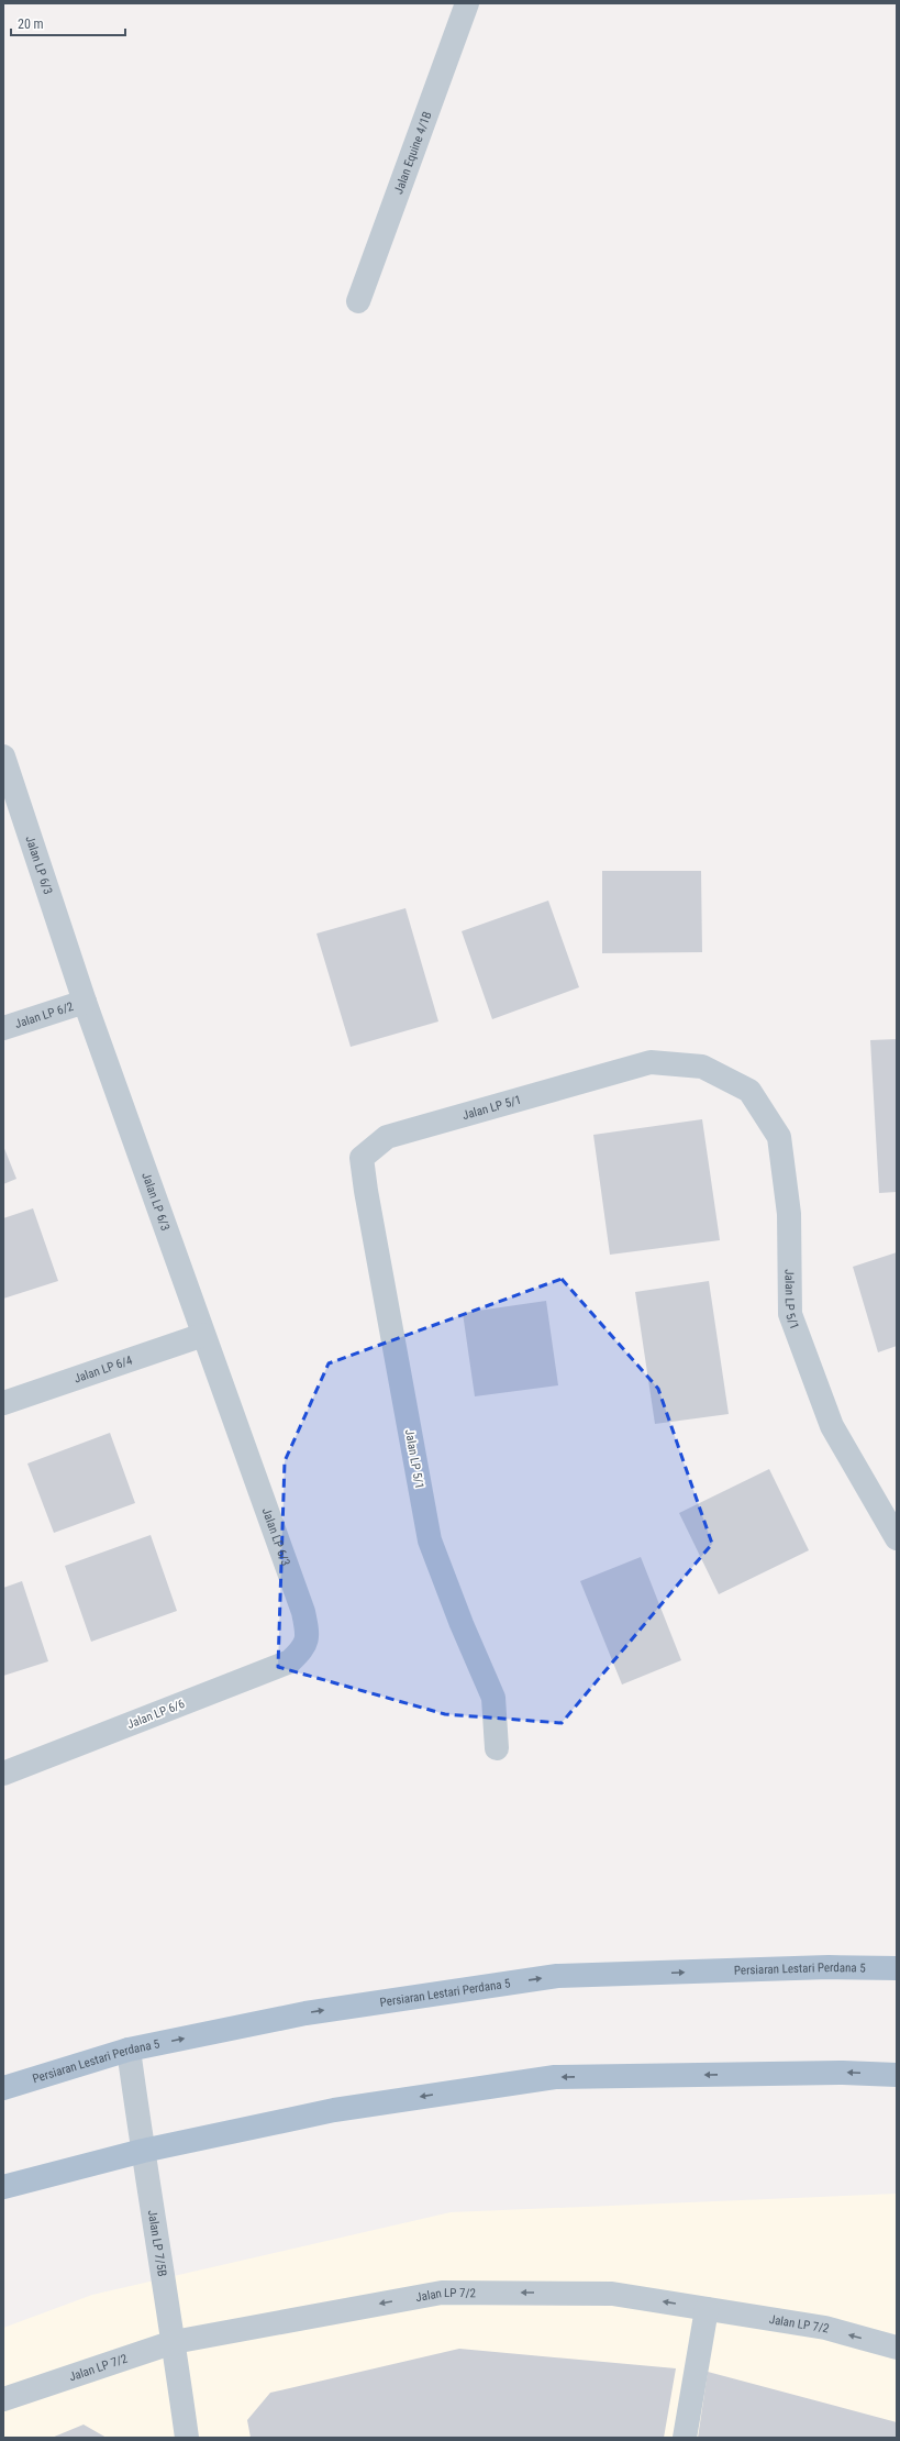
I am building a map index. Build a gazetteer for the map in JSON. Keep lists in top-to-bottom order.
{
  "streets": {
    "main road": ["Persiaran Lestari Perdana 5"],
    "street": [
      "Jalan Equine 4/1B",
      "Jalan LP 6/3",
      "Jalan LP 6/2",
      "Jalan LP 5/1",
      "Jalan LP 6/4",
      "Jalan LP 6/6",
      "Jalan LP 7/5B",
      "Jalan LP 7/2"
    ]
  },
  "crossings": [
    ["Jalan LP 6/3", "Jalan LP 6/2"],
    ["Jalan LP 6/3", "Jalan LP 6/4"],
    ["Jalan LP 6/3", "Jalan LP 6/6"],
    ["Persiaran Lestari Perdana 5", "Jalan LP 7/5B"],
    ["Jalan LP 7/5B", "Jalan LP 7/2"]
  ],
  "one_way": ["Jalan LP 7/2"],
  "scale_bar": "20 m"
}
